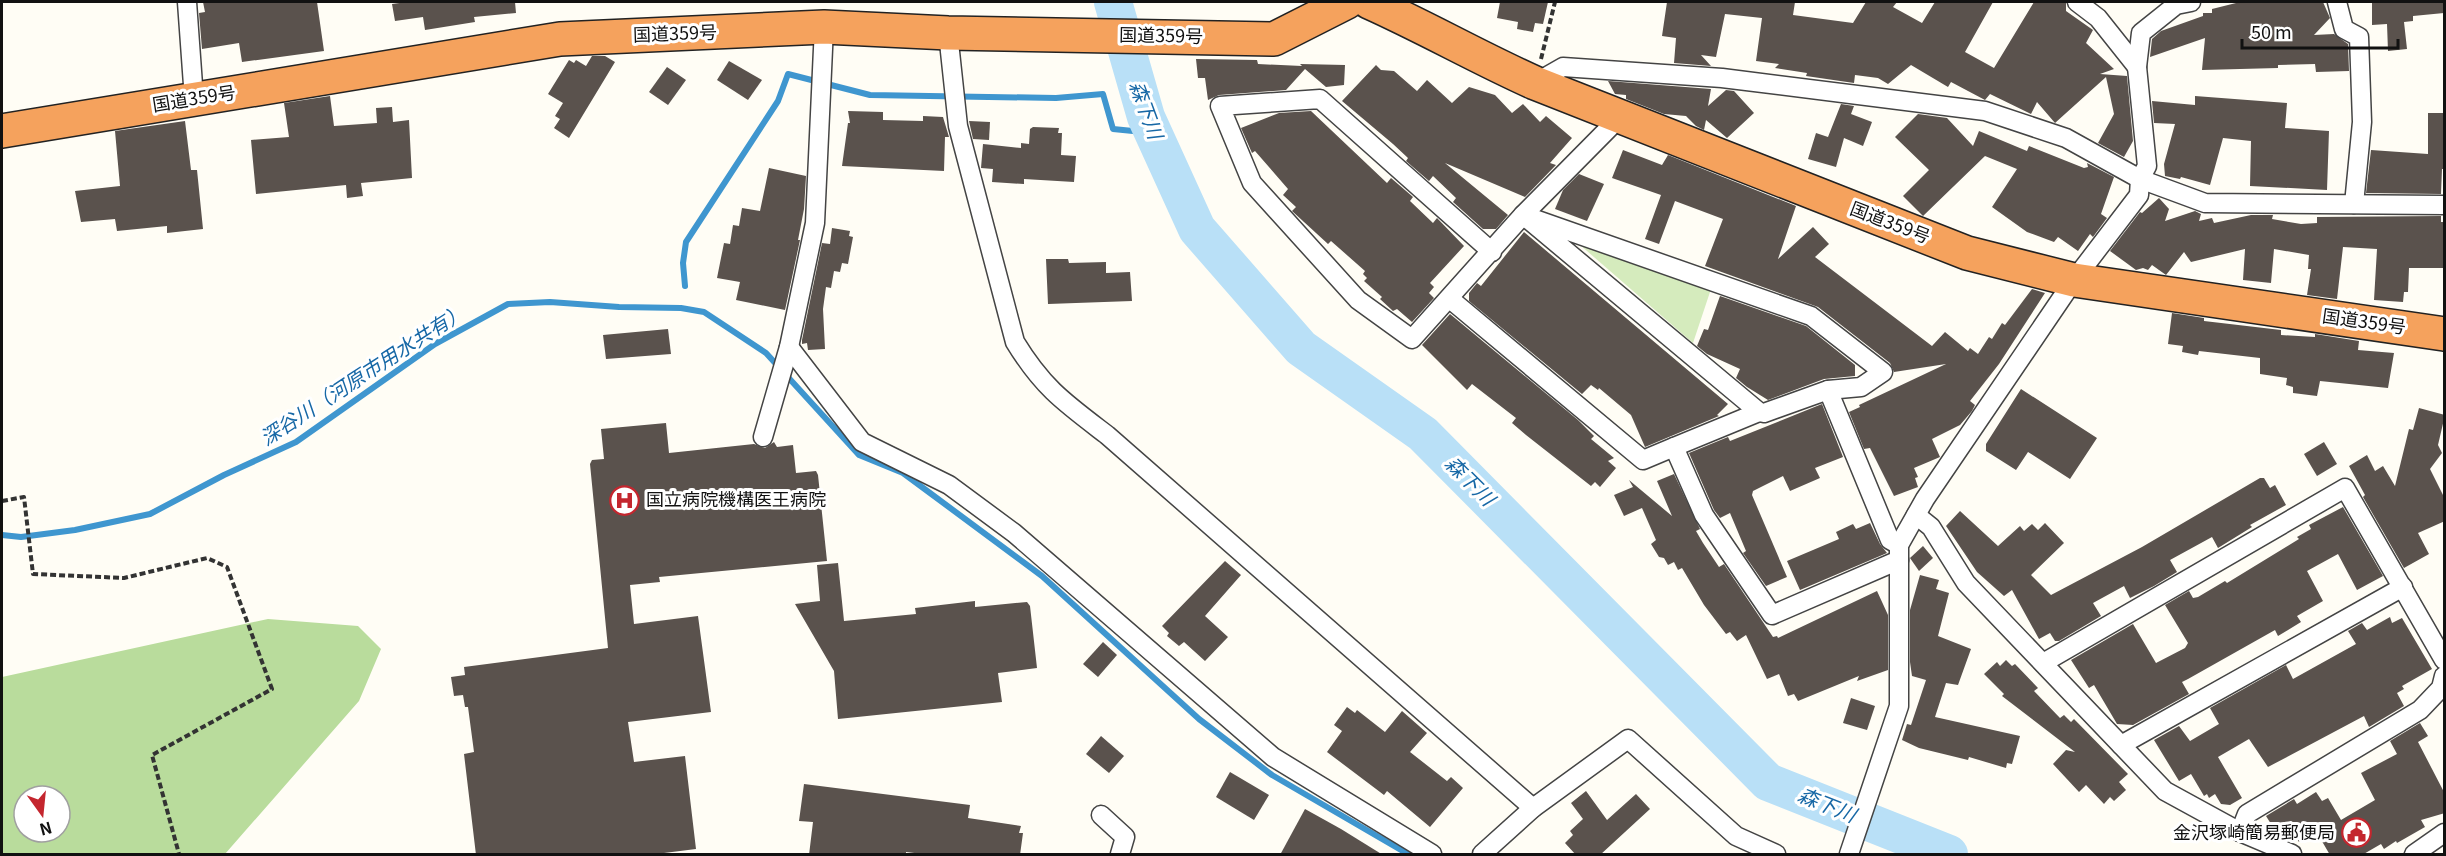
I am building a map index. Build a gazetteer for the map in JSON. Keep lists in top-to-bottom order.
{
  "streets": {
    "highway": ["国道359号"]
  },
  "water": ["森下川", "深谷川（河原市用水共有）"],
  "places": {
    "hospital": ["国立病院機構医王病院"],
    "public building": ["金沢塚崎簡易郵便局"]
  },
  "scale_bar": "50 m",
  "north": "bottom"
}
